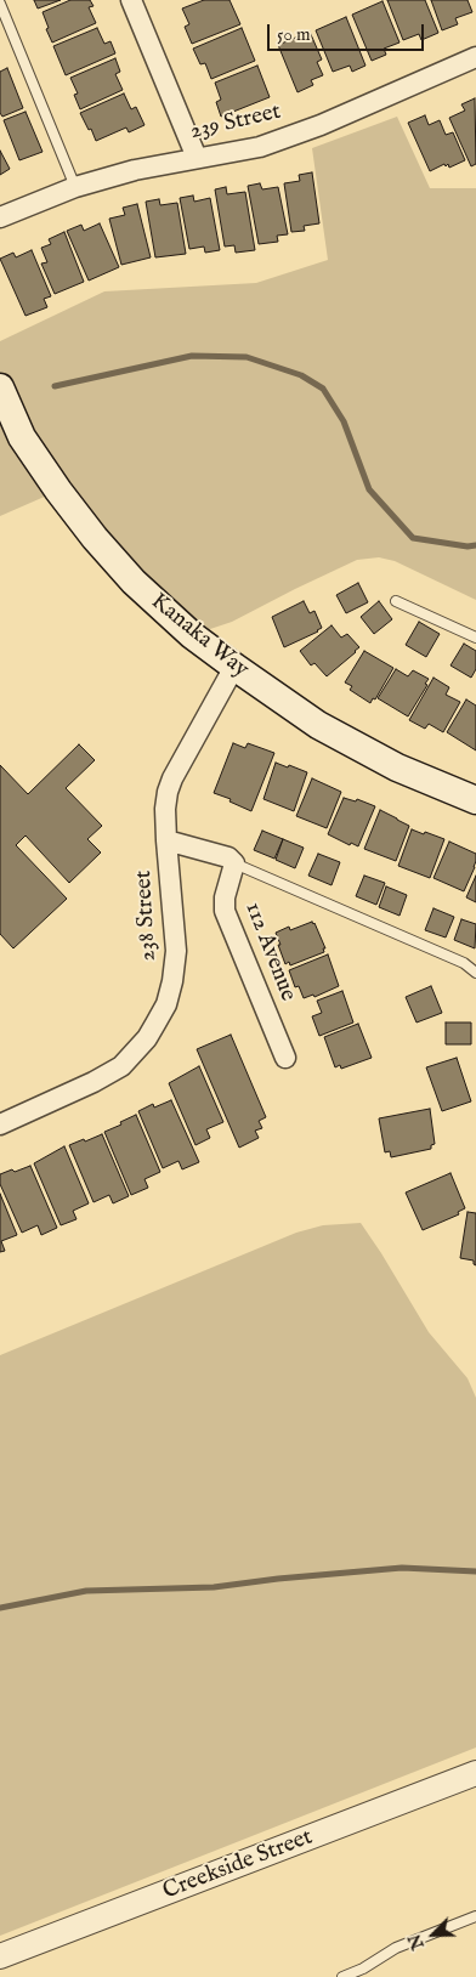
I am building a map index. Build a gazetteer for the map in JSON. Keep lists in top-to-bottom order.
{
  "streets": {
    "main road": ["Kanaka Way"],
    "street": [
      "239 Street",
      "238 Street",
      "112 Avenue",
      "Creekside Street"
    ]
  },
  "crossings": [
    ["Kanaka Way", "238 Street"]
  ],
  "scale_bar": "50 m",
  "north": "bottom left"
}
